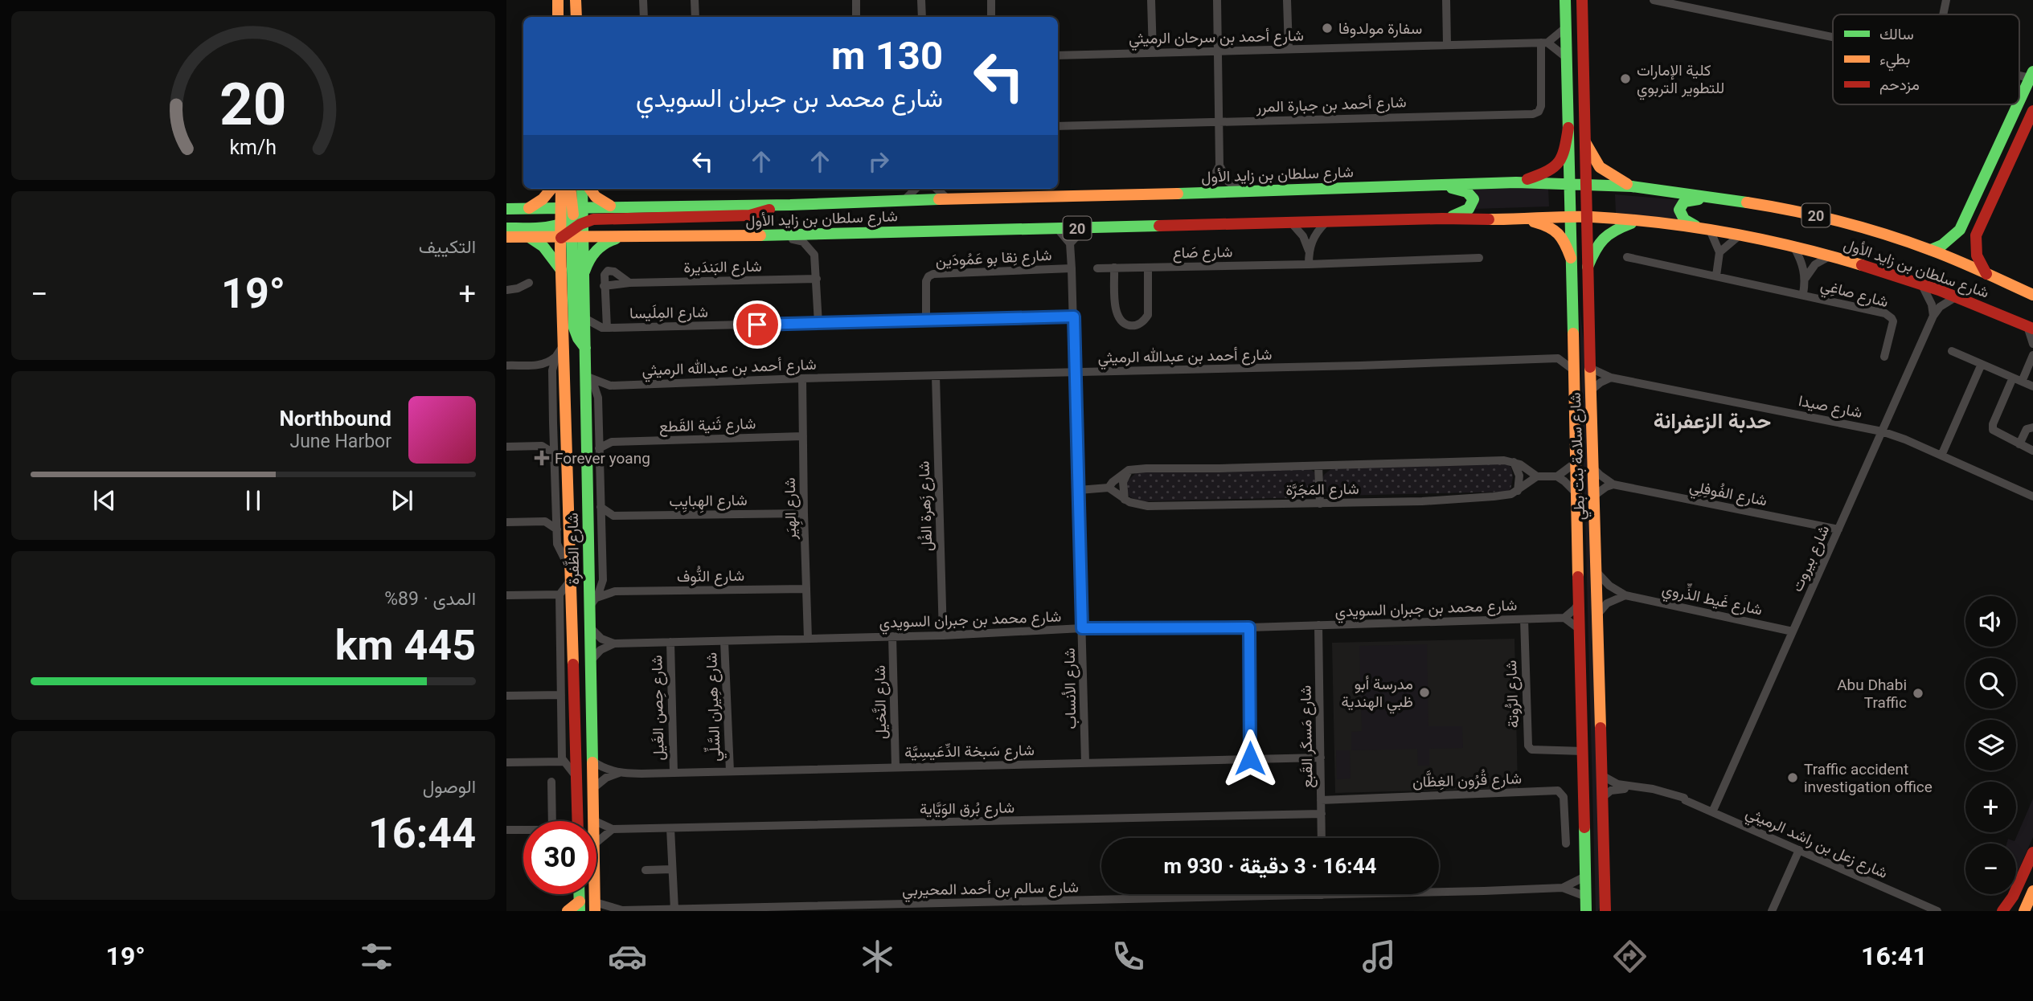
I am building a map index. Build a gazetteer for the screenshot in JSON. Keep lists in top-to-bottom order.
{
  "streets": {
    "main road": [
      "شارع سلطان بن زايد الأول",
      "20",
      "شارع سلامة بنت بطي",
      "شارع الظَّفرة"
    ],
    "street": [
      "شارع أحمد بن سرحان الرميثي",
      "شارع أحمد بن جبارة المرر",
      "شارع صَاع",
      "شارع نِقا بو عَمُودَين",
      "شارع البَندَيرة",
      "شارع صاغِي",
      "شارع المِلَيسا",
      "شارع أحمد بن عبدالله الرميثي",
      "شارع صيدا",
      "شارع ثَنية القَطع",
      "شارع المَجَرَّة",
      "شارع الفُوفِلِي",
      "شارع الهِبايِب",
      "شارع زَهرة الفُل",
      "شارع الهِيَر",
      "شارع بيروت",
      "شارع النُّوف",
      "شارع غَيط الذِّروي",
      "شارع محمد بن جبران السويدي",
      "شارع الأنساب",
      "شارع الرُّوتة",
      "شارع النَّخيل",
      "شارع هِيران السَّلِّي",
      "شارع حِصن الغَيل",
      "شارع مَسكَر القَبع",
      "شارع سَبخة الدِّعَيسِيَّة",
      "شارع قُرُون الغِظَّان",
      "شارع بُرق الوَيَّاية",
      "شارع زعل بن راشد الرميثي",
      "شارع سالم بن أحمد المحيربي"
    ]
  },
  "crossings": [
    ["شارع أحمد بن سرحان الرميثي", "شارع أحمد بن جبارة المرر"],
    ["شارع سلطان بن زايد الأول", "شارع صاغِي"],
    ["شارع سلطان بن زايد الأول", "شارع سلامة بنت بطي"],
    ["شارع سلطان بن زايد الأول", "شارع الظَّفرة"],
    ["شارع سلطان بن زايد الأول", "شارع بيروت"],
    ["شارع نِقا بو عَمُودَين", "شارع المِلَيسا"],
    ["شارع نِقا بو عَمُودَين", "شارع الأنساب"],
    ["شارع المِلَيسا", "شارع الظَّفرة"],
    ["شارع المِلَيسا", "شارع الأنساب"],
    ["شارع أحمد بن عبدالله الرميثي", "شارع زَهرة الفُل"],
    ["شارع أحمد بن عبدالله الرميثي", "شارع الهِيَر"],
    ["شارع أحمد بن عبدالله الرميثي", "شارع الظَّفرة"],
    ["شارع أحمد بن عبدالله الرميثي", "شارع الأنساب"],
    ["شارع صيدا", "شارع سلامة بنت بطي"],
    ["شارع صيدا", "شارع بيروت"],
    ["شارع ثَنية القَطع", "شارع الهِيَر"],
    ["شارع سلامة بنت بطي", "شارع الفُوفِلِي"],
    ["شارع سلامة بنت بطي", "شارع غَيط الذِّروي"],
    ["شارع سلامة بنت بطي", "شارع الرُّوتة"],
    ["شارع سلامة بنت بطي", "شارع زعل بن راشد الرميثي"],
    ["شارع سلامة بنت بطي", "شارع سالم بن أحمد المحيربي"],
    ["شارع الفُوفِلِي", "شارع بيروت"],
    ["شارع الهِبايِب", "شارع الهِيَر"],
    ["شارع زَهرة الفُل", "شارع محمد بن جبران السويدي"],
    ["شارع الهِيَر", "شارع النُّوف"],
    ["شارع الهِيَر", "شارع محمد بن جبران السويدي"],
    ["شارع الظَّفرة", "شارع النُّوف"],
    ["شارع الظَّفرة", "شارع سَبخة الدِّعَيسِيَّة"],
    ["شارع الظَّفرة", "شارع بُرق الوَيَّاية"],
    ["شارع بيروت", "شارع غَيط الذِّروي"],
    ["شارع بيروت", "شارع زعل بن راشد الرميثي"],
    ["شارع محمد بن جبران السويدي", "شارع الأنساب"],
    ["شارع محمد بن جبران السويدي", "شارع الرُّوتة"],
    ["شارع محمد بن جبران السويدي", "شارع النَّخيل"],
    ["شارع محمد بن جبران السويدي", "شارع هِيران السَّلِّي"],
    ["شارع محمد بن جبران السويدي", "شارع حِصن الغَيل"],
    ["شارع محمد بن جبران السويدي", "شارع مَسكَر القَبع"],
    ["شارع الأنساب", "شارع سَبخة الدِّعَيسِيَّة"],
    ["شارع النَّخيل", "شارع سَبخة الدِّعَيسِيَّة"],
    ["شارع هِيران السَّلِّي", "شارع سَبخة الدِّعَيسِيَّة"],
    ["شارع حِصن الغَيل", "شارع سَبخة الدِّعَيسِيَّة"],
    ["شارع مَسكَر القَبع", "شارع سَبخة الدِّعَيسِيَّة"],
    ["شارع مَسكَر القَبع", "شارع قُرُون الغِظَّان"],
    ["شارع مَسكَر القَبع", "شارع بُرق الوَيَّاية"]
  ],
  "districts": ["حدبة الزعفرانة"],
  "places": {
    "other": [
      "سفارة مولدوفا",
      "كلية الإمارات للتطوير التربوي",
      "مدرسة أبو ظبي الهندية",
      "Abu Dhabi Traffic",
      "Traffic accident investigation office"
    ],
    "health": ["Forever yoang"]
  },
  "legend": ["سالك", "بطيء", "مزدحم"],
  "page": {
    "turn": ["130 m", "شارع محمد بن جبران السويدي"],
    "tile": [
      "التكييف",
      ["المدى · 89%", "445 km"],
      ["الوصول", "16:44"]
    ],
    "heat": ["−", "19°", "+"],
    "song": ["Northbound", "June Harbor"],
    "map_buttons": ["+", "−"],
    "limit": "30",
    "trip": "16:44 · 3 دقيقة · 930 m",
    "tabs": ["16:41", "19°"],
    "gauge": ["20", "km/h"]
  }
}
